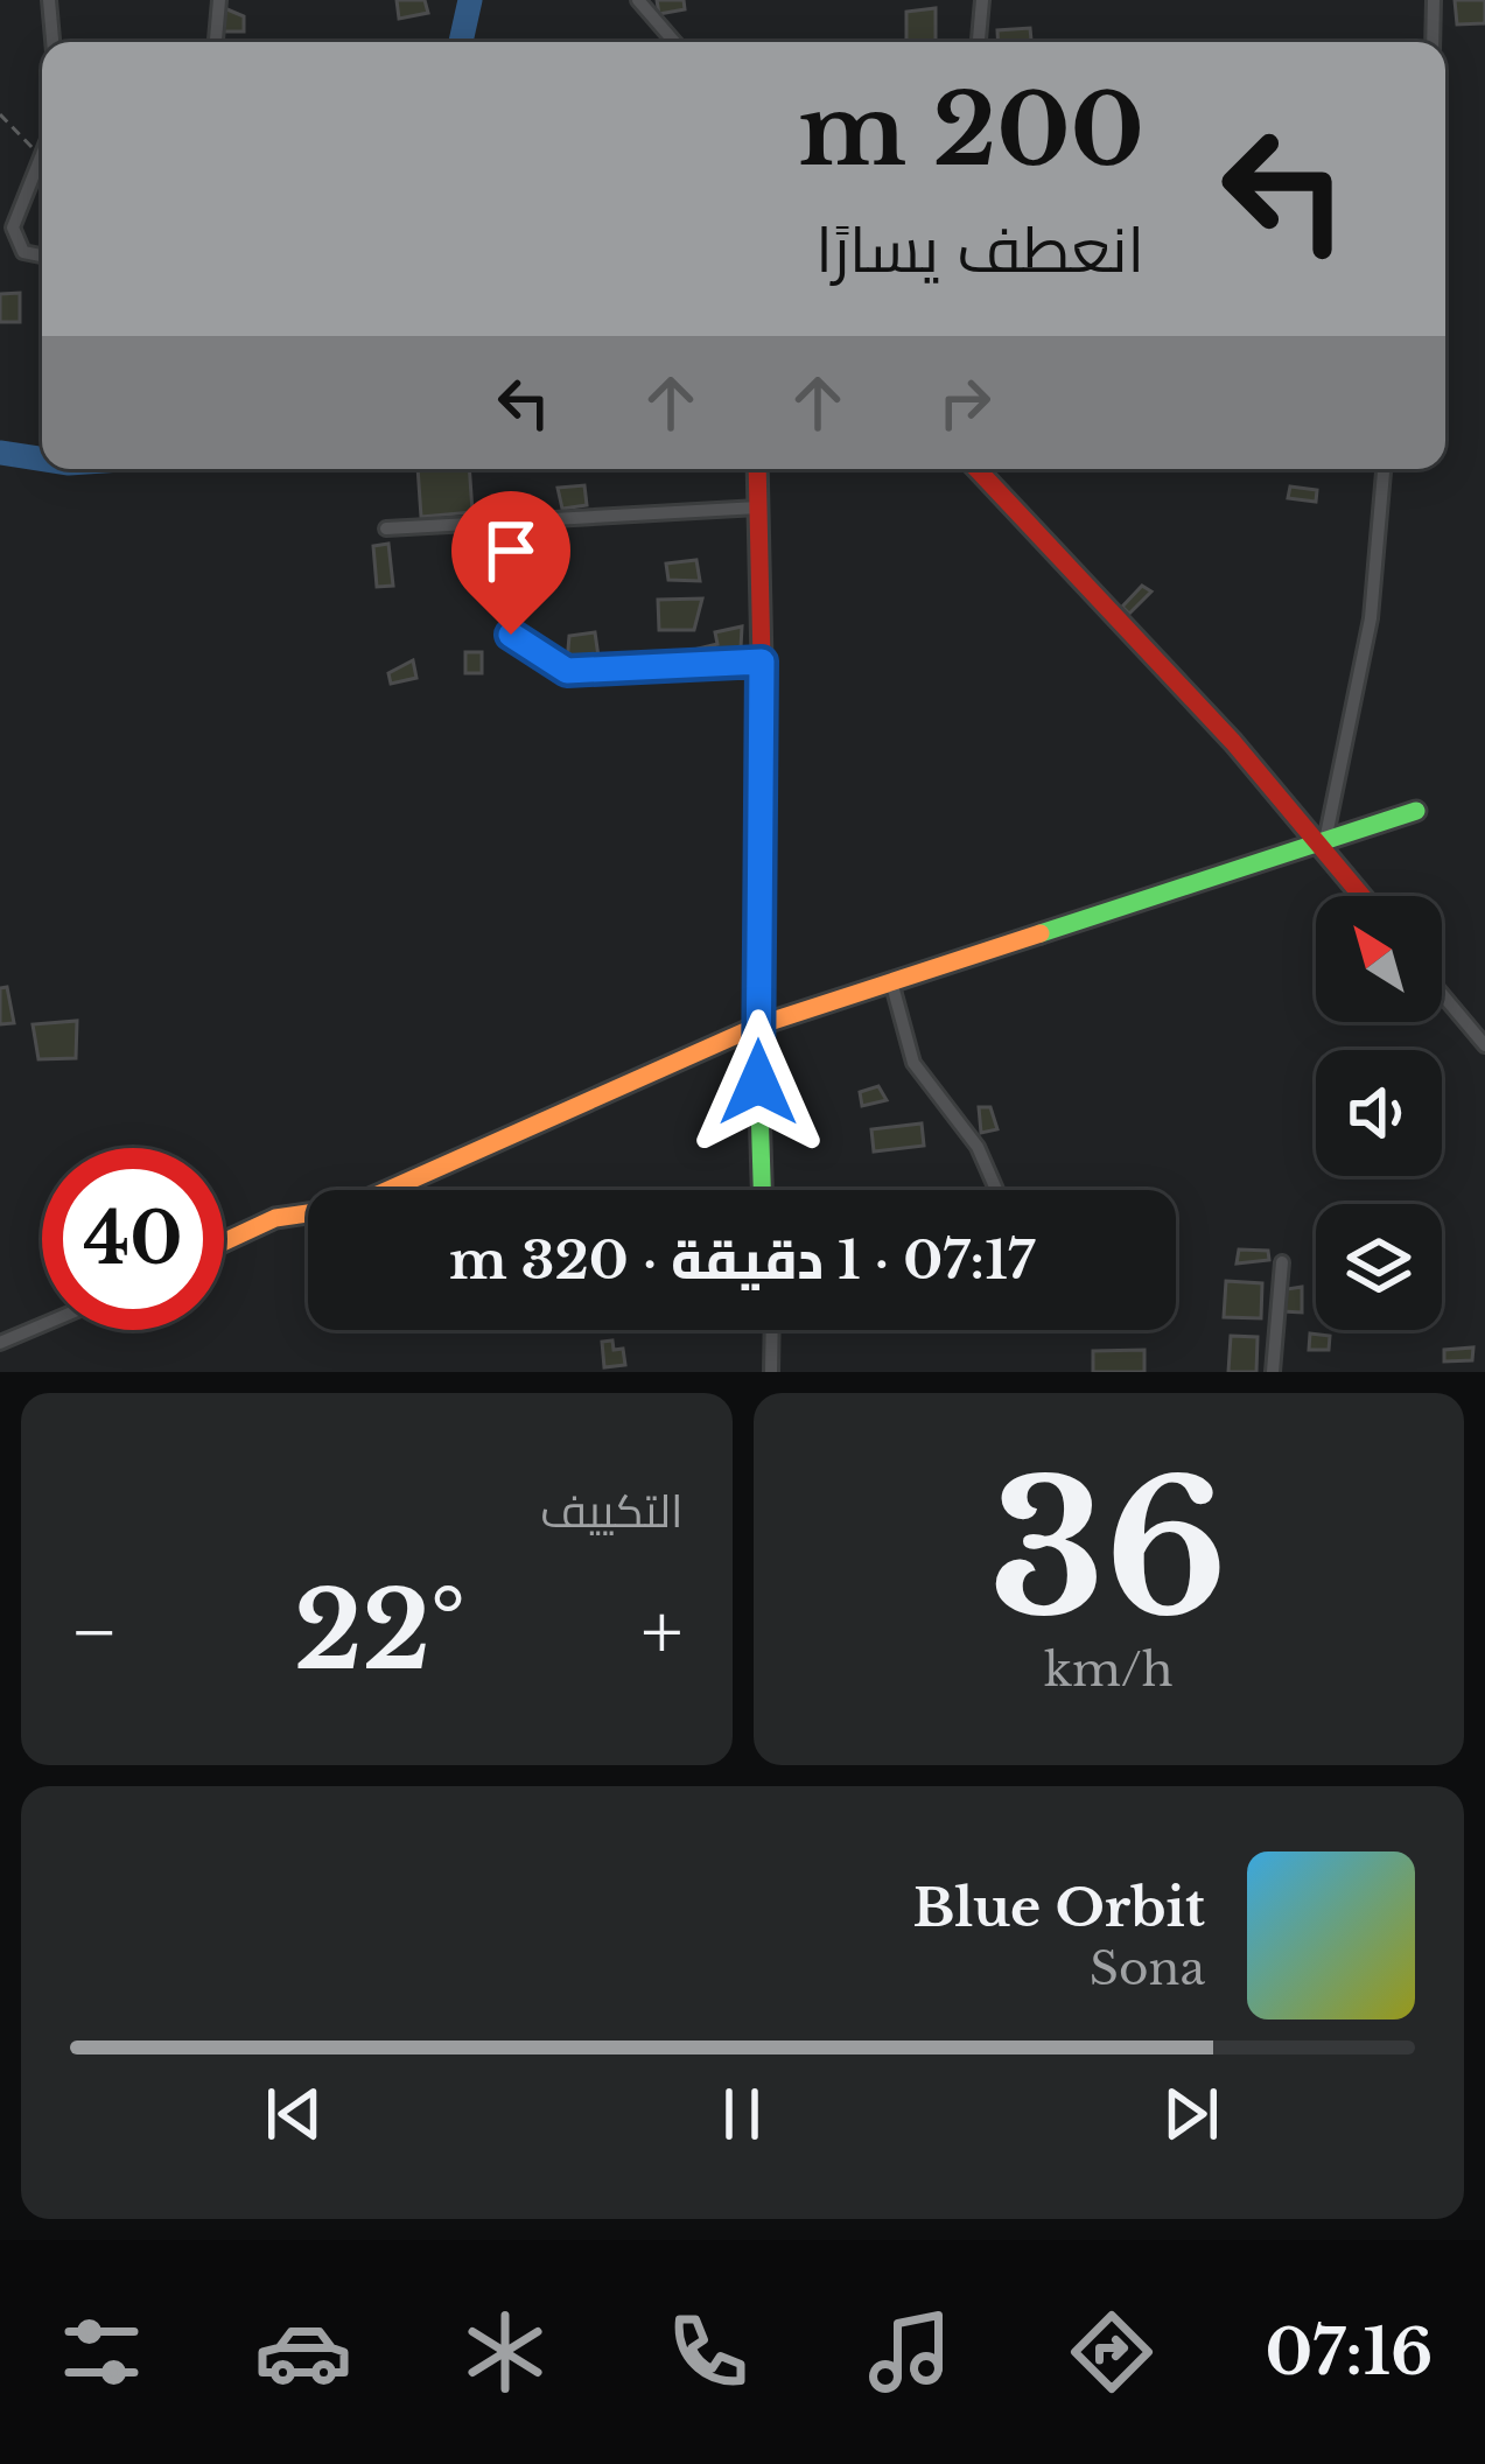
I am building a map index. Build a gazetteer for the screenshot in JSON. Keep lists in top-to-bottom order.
{
  "north": "top left",
  "page": {
    "turn": ["200 m", "انعطف يسارًا"],
    "limit": "40",
    "trip": "07:17 · 1 دقيقة · 320 m",
    "tile": [
      ["36", "km/h"],
      "التكييف"
    ],
    "heat": ["−", "22°", "+"],
    "song": ["Blue Orbit", "Sona"],
    "tabs": "07:16"
  }
}
